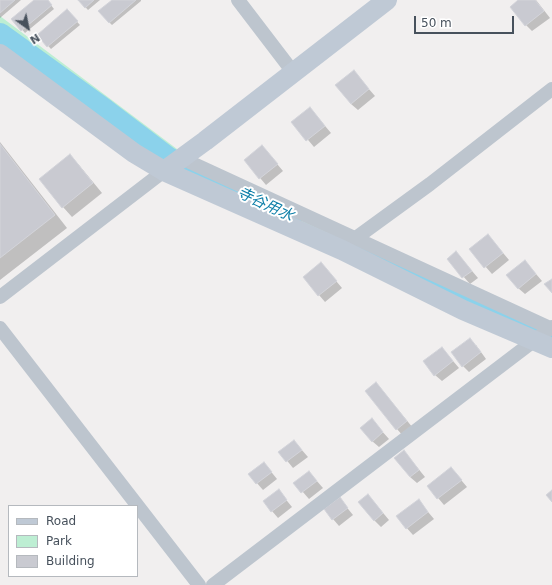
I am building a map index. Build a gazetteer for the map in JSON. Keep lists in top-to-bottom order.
{
  "water": ["寺谷用水"],
  "legend": ["Road", "Park", "Building"],
  "scale_bar": "50 m",
  "north": "bottom right"
}
